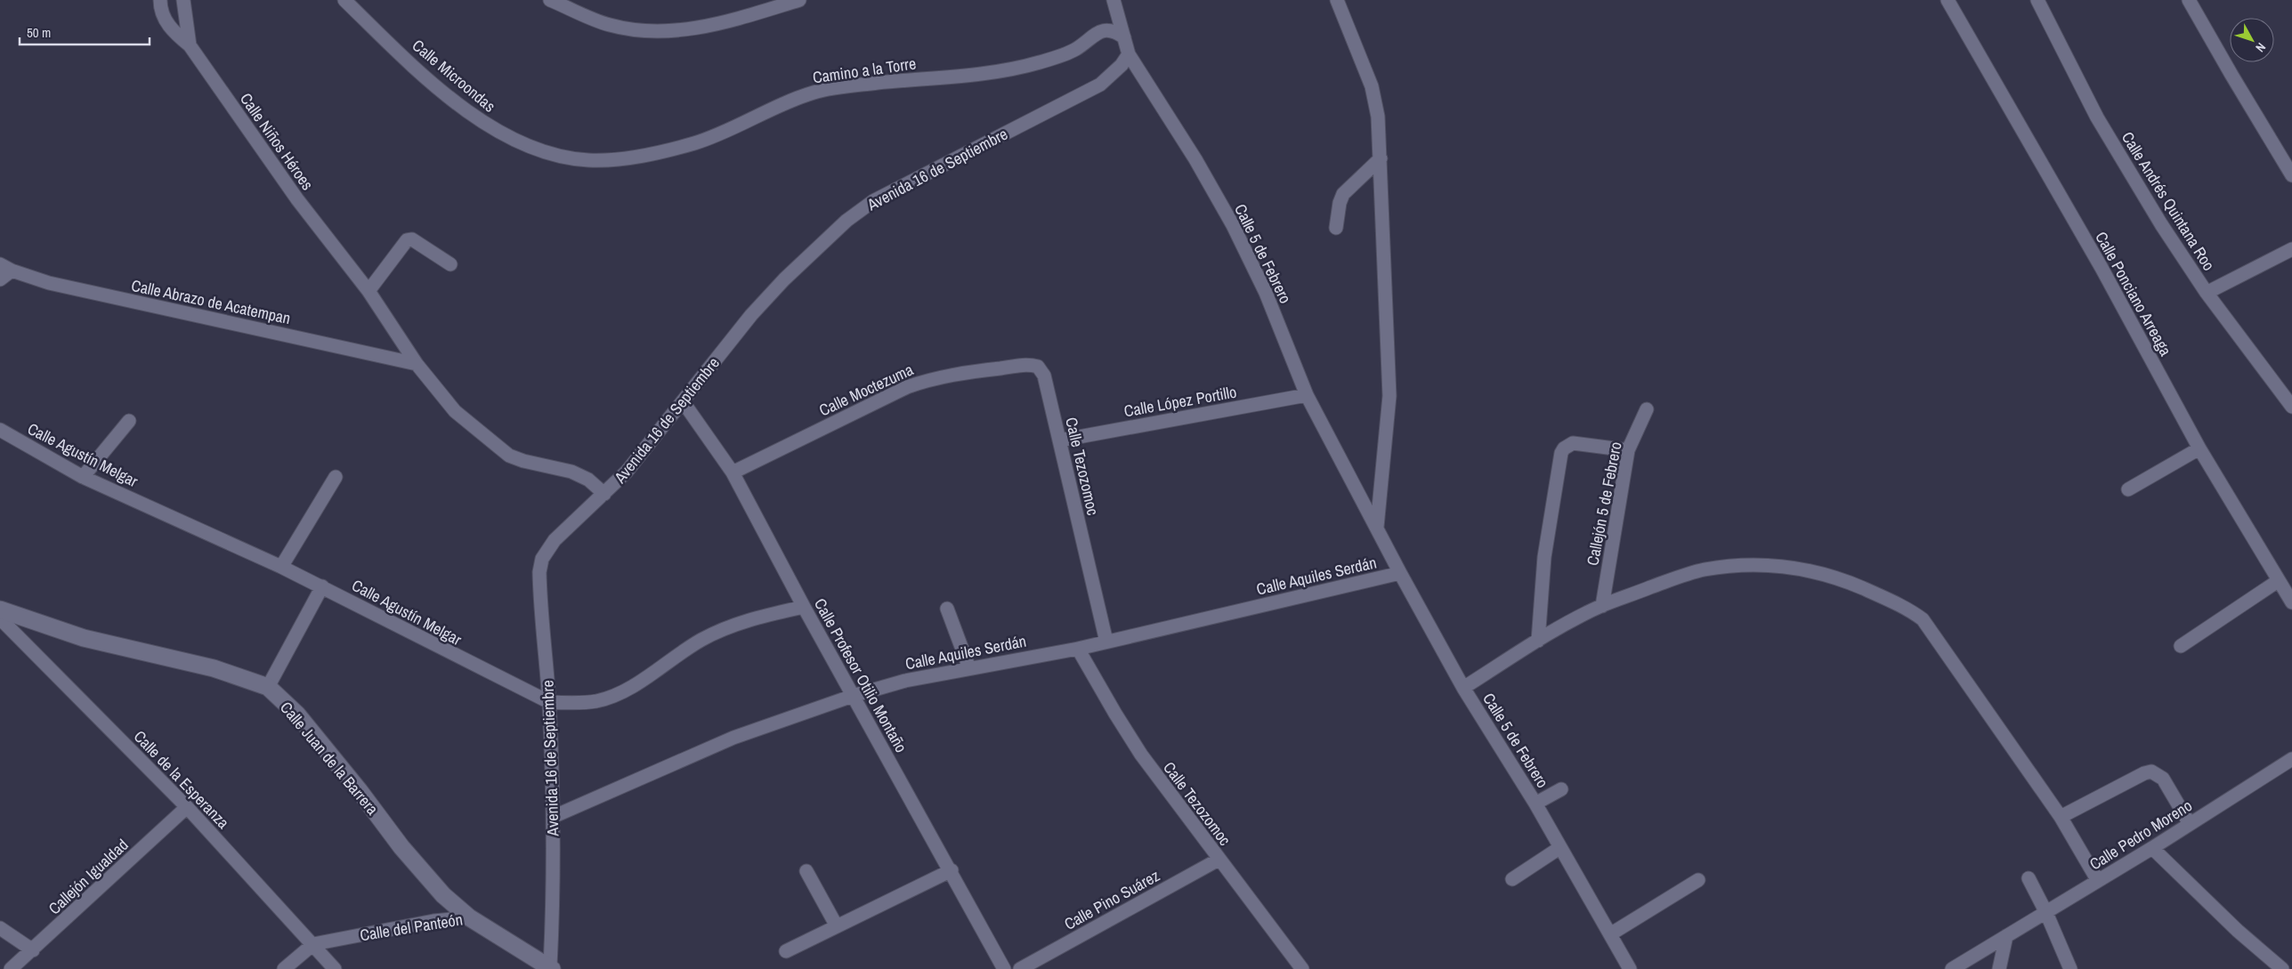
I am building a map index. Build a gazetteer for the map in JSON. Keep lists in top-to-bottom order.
{
  "streets": {
    "street": [
      "Camino a la Torre",
      "Calle Microondas",
      "Calle Niños Héroes",
      "Avenida 16 de Septiembre",
      "Calle Andrés Quintana Roo",
      "Calle 5 de Febrero",
      "Calle Ponciano Arreaga",
      "Calle Abrazo de Acatempan",
      "Calle Moctezuma",
      "Calle López Portillo",
      "Calle Agustín Melgar",
      "Calle Tezozomoc",
      "Callejón 5 de Febrero",
      "Calle Aquiles Serdán",
      "Calle Profesor Otilio Montaño",
      "Calle Juan de la Barrera",
      "Calle de la Esperanza",
      "Calle Pedro Moreno",
      "Callejón Igualdad",
      "Calle Pino Suárez",
      "Calle del Panteón"
    ]
  },
  "crossings": [
    ["Camino a la Torre", "Calle Microondas"],
    ["Camino a la Torre", "Calle 5 de Febrero"],
    ["Calle Niños Héroes", "Avenida 16 de Septiembre"],
    ["Calle Niños Héroes", "Calle Abrazo de Acatempan"],
    ["Avenida 16 de Septiembre", "Calle 5 de Febrero"],
    ["Avenida 16 de Septiembre", "Calle Agustín Melgar"],
    ["Avenida 16 de Septiembre", "Calle Aquiles Serdán"],
    ["Avenida 16 de Septiembre", "Calle Profesor Otilio Montaño"],
    ["Avenida 16 de Septiembre", "Calle del Panteón"],
    ["Calle 5 de Febrero", "Calle López Portillo"],
    ["Calle 5 de Febrero", "Calle Aquiles Serdán"],
    ["Calle Moctezuma", "Calle Tezozomoc"],
    ["Calle Moctezuma", "Calle Profesor Otilio Montaño"],
    ["Calle López Portillo", "Calle Tezozomoc"],
    ["Calle Agustín Melgar", "Calle Profesor Otilio Montaño"],
    ["Calle Tezozomoc", "Calle Aquiles Serdán"],
    ["Calle Tezozomoc", "Calle Pino Suárez"],
    ["Calle Aquiles Serdán", "Calle Profesor Otilio Montaño"],
    ["Calle Juan de la Barrera", "Calle del Panteón"],
    ["Calle de la Esperanza", "Callejón Igualdad"],
    ["Calle de la Esperanza", "Calle del Panteón"]
  ],
  "scale_bar": "50 m",
  "north": "bottom right"
}
